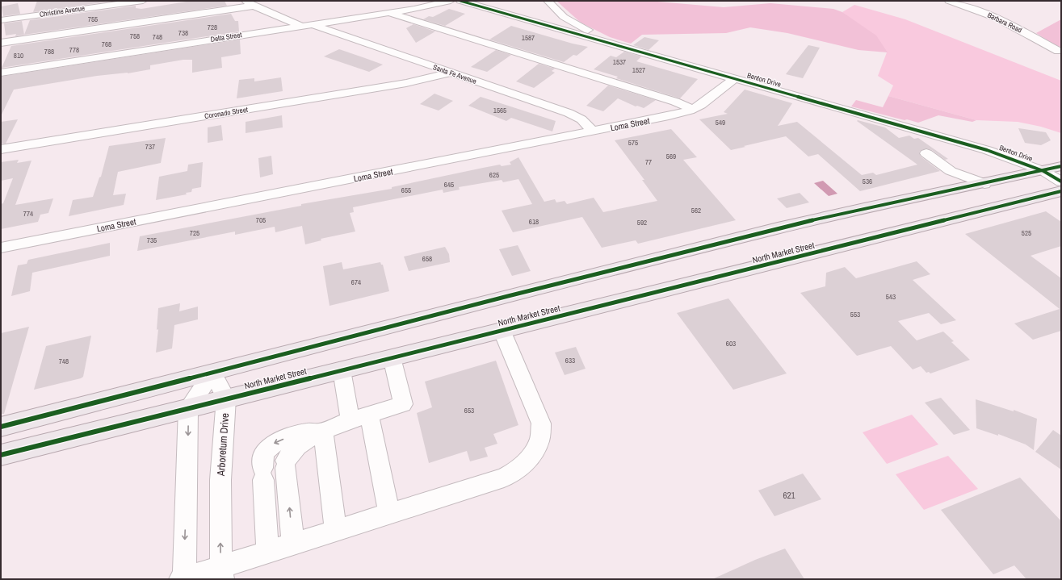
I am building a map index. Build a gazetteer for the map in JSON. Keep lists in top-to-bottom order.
{
  "streets": {
    "main road": ["North Market Street"],
    "street": [
      "Christine Avenue",
      "Barbara Road",
      "Delta Street",
      "Santa Fe Avenue",
      "Benton Drive",
      "Coronado Street",
      "Loma Street",
      "Arboretum Drive"
    ]
  },
  "crossings": [
    ["Delta Street", "Santa Fe Avenue"],
    ["Santa Fe Avenue", "Coronado Street"],
    ["Santa Fe Avenue", "Loma Street"],
    ["Benton Drive", "Loma Street"],
    ["North Market Street", "Arboretum Drive"]
  ],
  "house_numbers": [
    "755",
    "728",
    "738",
    "758",
    "748",
    "1587",
    "768",
    "778",
    "788",
    "810",
    "1537",
    "1527",
    "1565",
    "549",
    "575",
    "737",
    "569",
    "77",
    "625",
    "536",
    "645",
    "655",
    "562",
    "774",
    "705",
    "618",
    "592",
    "725",
    "525",
    "735",
    "658",
    "674",
    "543",
    "553",
    "603",
    "633",
    "748",
    "653",
    "621"
  ]
}
